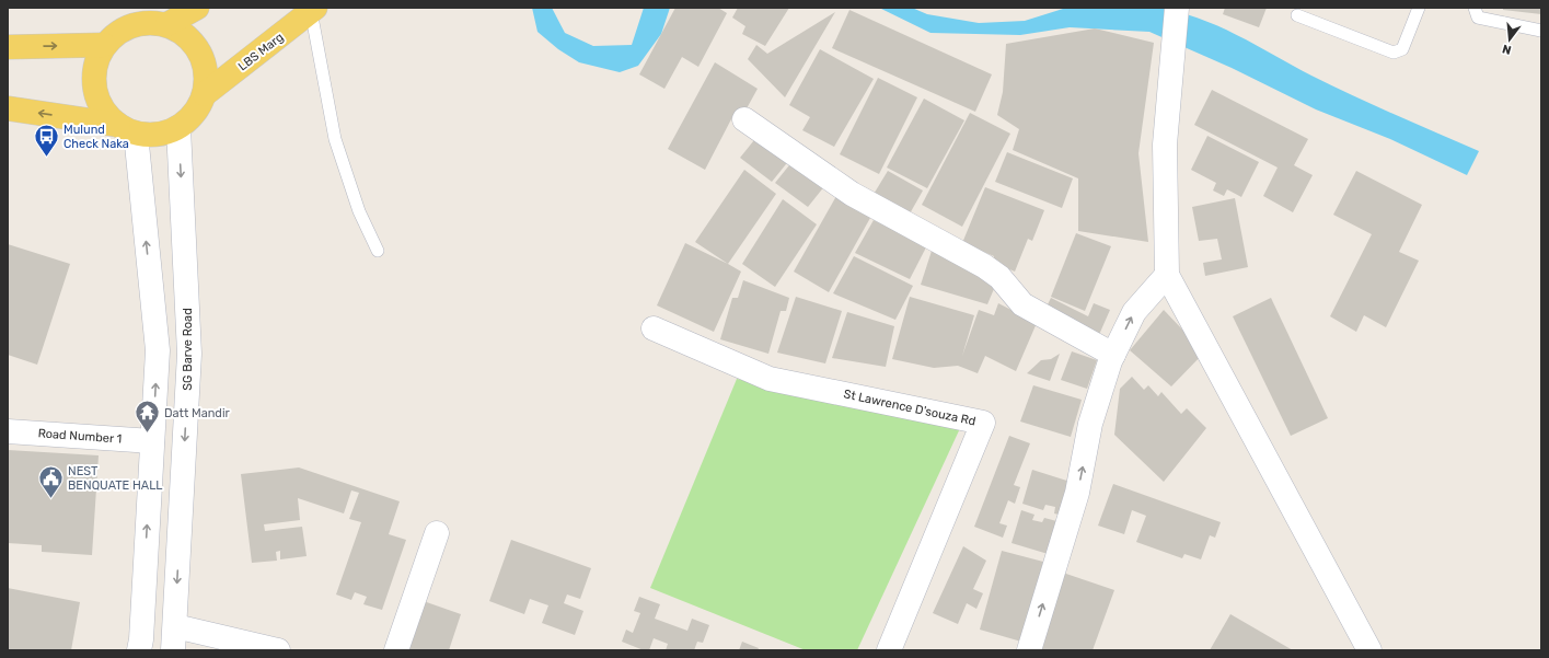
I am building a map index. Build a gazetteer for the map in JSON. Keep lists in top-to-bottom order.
{
  "streets": {
    "main road": ["LBS Marg"],
    "street": ["SG Barve Road", "St Lawrence D'souza Rd", "Road Number 1"]
  },
  "crossings": [
    ["LBS Marg", "SG Barve Road"]
  ],
  "places": {
    "bus stop": ["Mulund Check Naka"],
    "temple": ["Datt Mandir"],
    "public building": ["NEST BENQUATE HALL"]
  },
  "north": "bottom"
}
